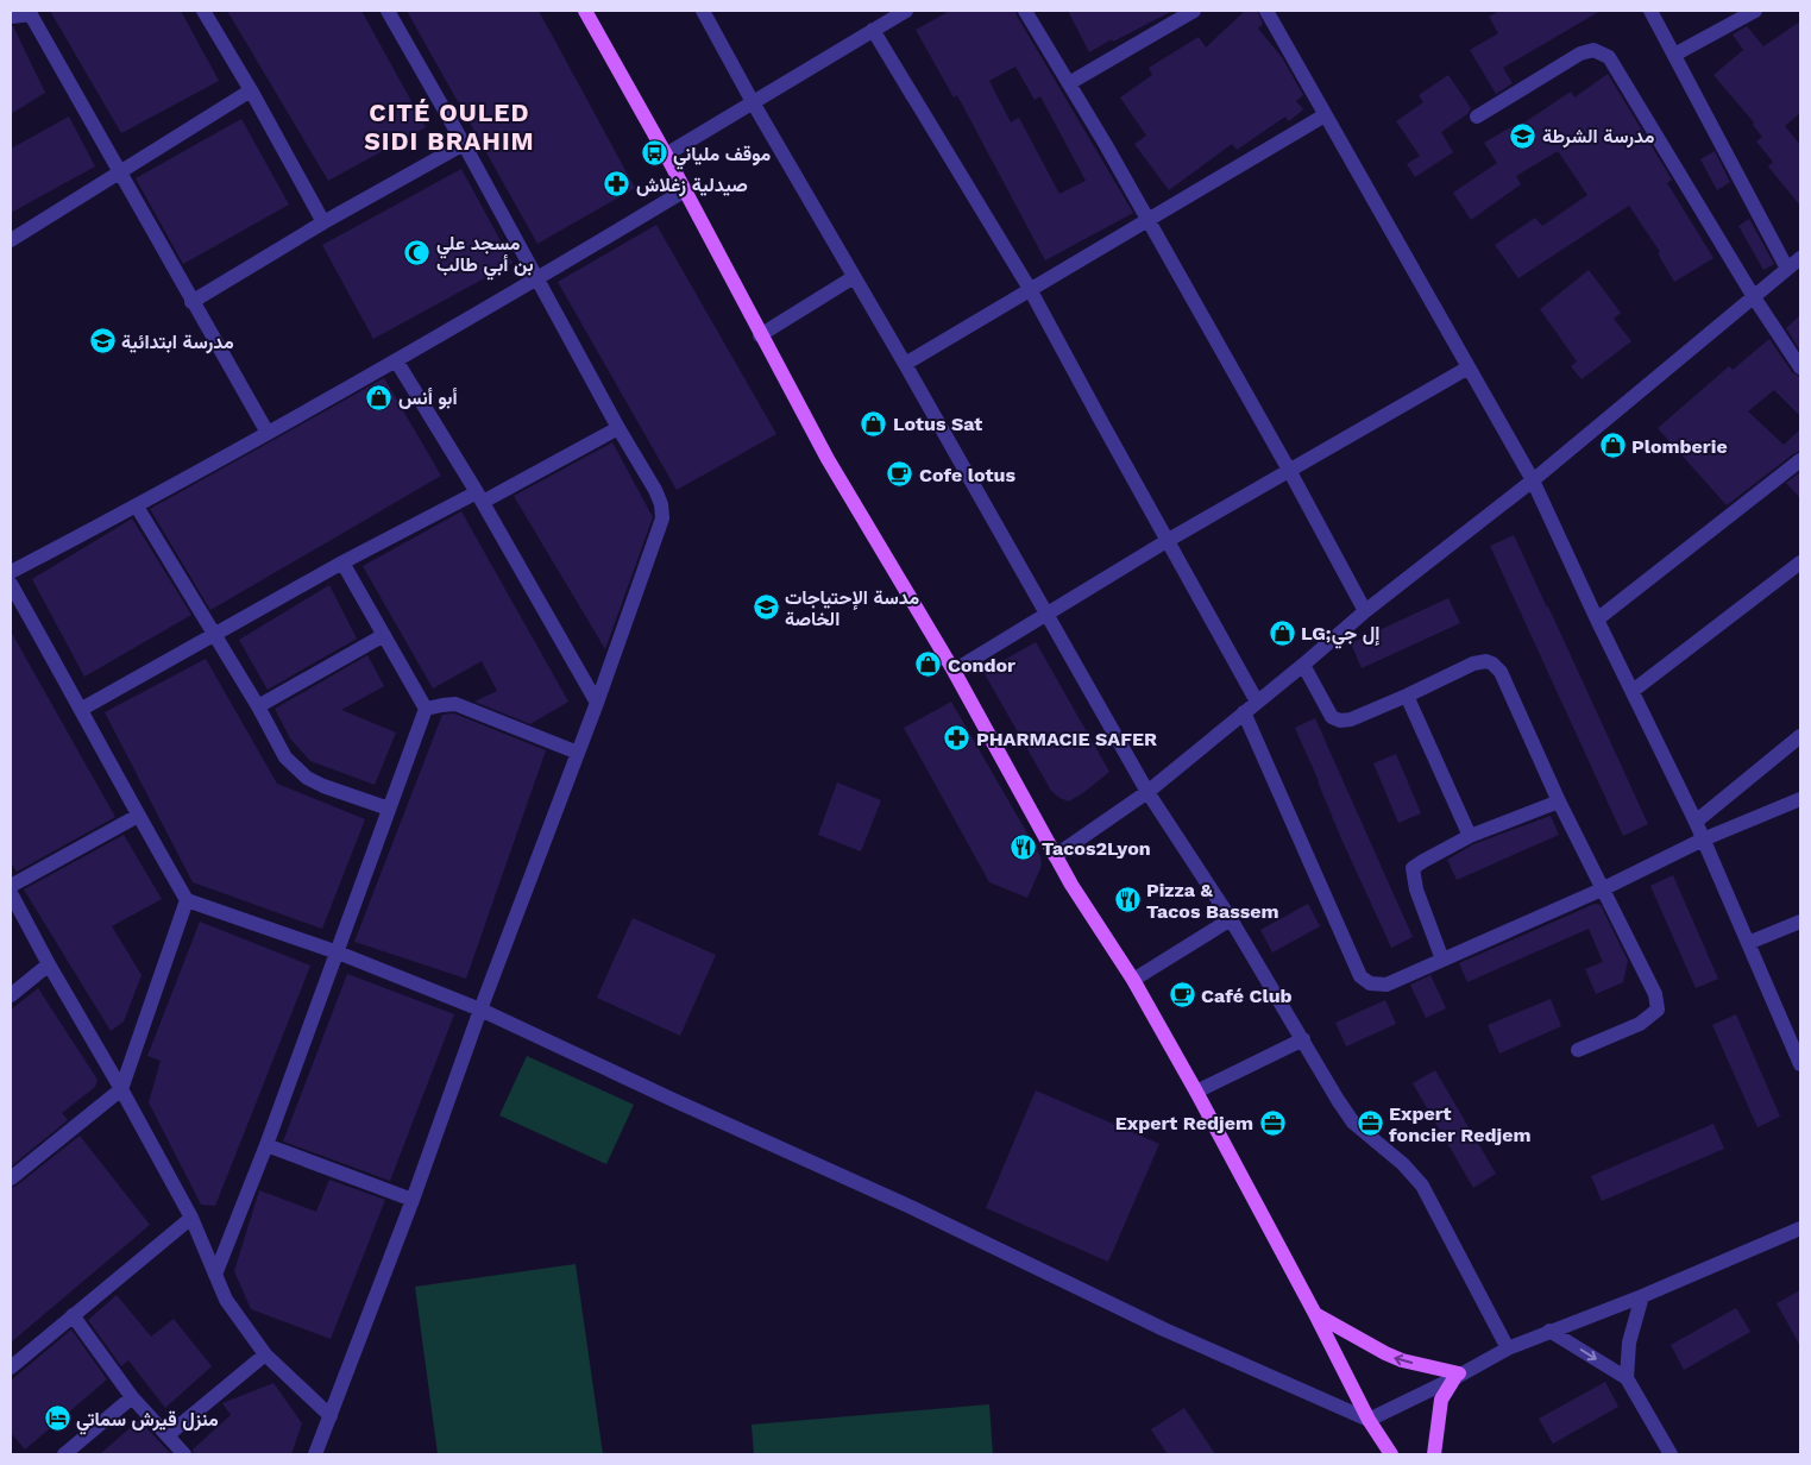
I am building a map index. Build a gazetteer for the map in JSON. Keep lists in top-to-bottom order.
{
  "districts": ["CITÉ OULED SIDI BRAHIM"],
  "places": {
    "school or university": ["مدرسة الشرطة", "مدرسة ابتدائية", "مدسة الإحتياجات الخاصة"],
    "bus stop": ["موقف ملياني"],
    "pharmacy": ["صيدلية زغلاش", "PHARMACIE SAFER"],
    "mosque": ["مسجد علي بن أبي طالب"],
    "shop": [
      "أبو أنس",
      "Lotus Sat",
      "Plomberie",
      "LG;إل جي",
      "Condor"
    ],
    "cafe": ["Cofe lotus", "Café Club"],
    "restaurant": ["Tacos2Lyon", "Pizza & Tacos Bassem"],
    "office": ["Expert Redjem", "Expert foncier Redjem"],
    "hotel": ["منزل قيرش سماتي"]
  }
}
